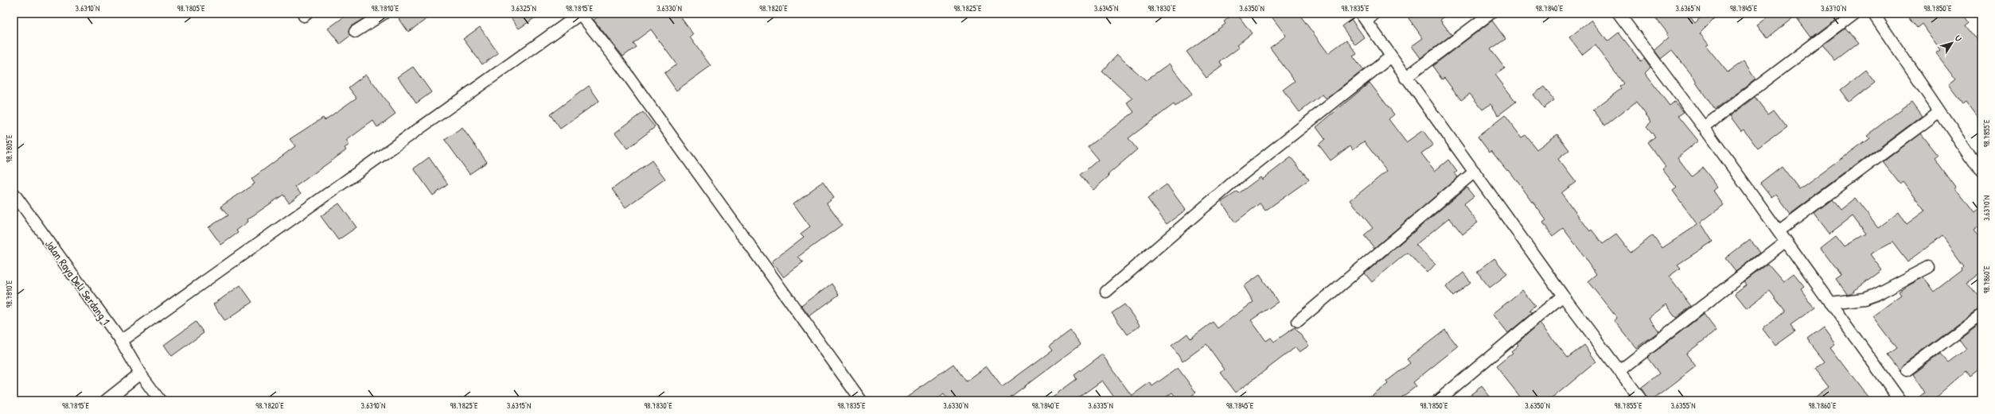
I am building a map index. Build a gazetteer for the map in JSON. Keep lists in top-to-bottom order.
{
  "streets": {
    "street": ["Jalan Raya Deli Serdang 1"]
  },
  "north": "top right",
  "coordinates": [
    "3.6310°N",
    "98.7805°E",
    "98.7810°E",
    "3.6325°N",
    "98.7815°E",
    "3.6330°N",
    "98.7820°E",
    "98.7825°E",
    "3.6345°N",
    "98.7830°E",
    "3.6350°N",
    "98.7835°E",
    "98.7840°E",
    "3.6365°N",
    "98.7845°E",
    "3.6370°N",
    "98.7850°E",
    "98.7855°E",
    "98.7860°E",
    "3.6315°N",
    "3.6335°N",
    "3.6355°N"
  ]
}
